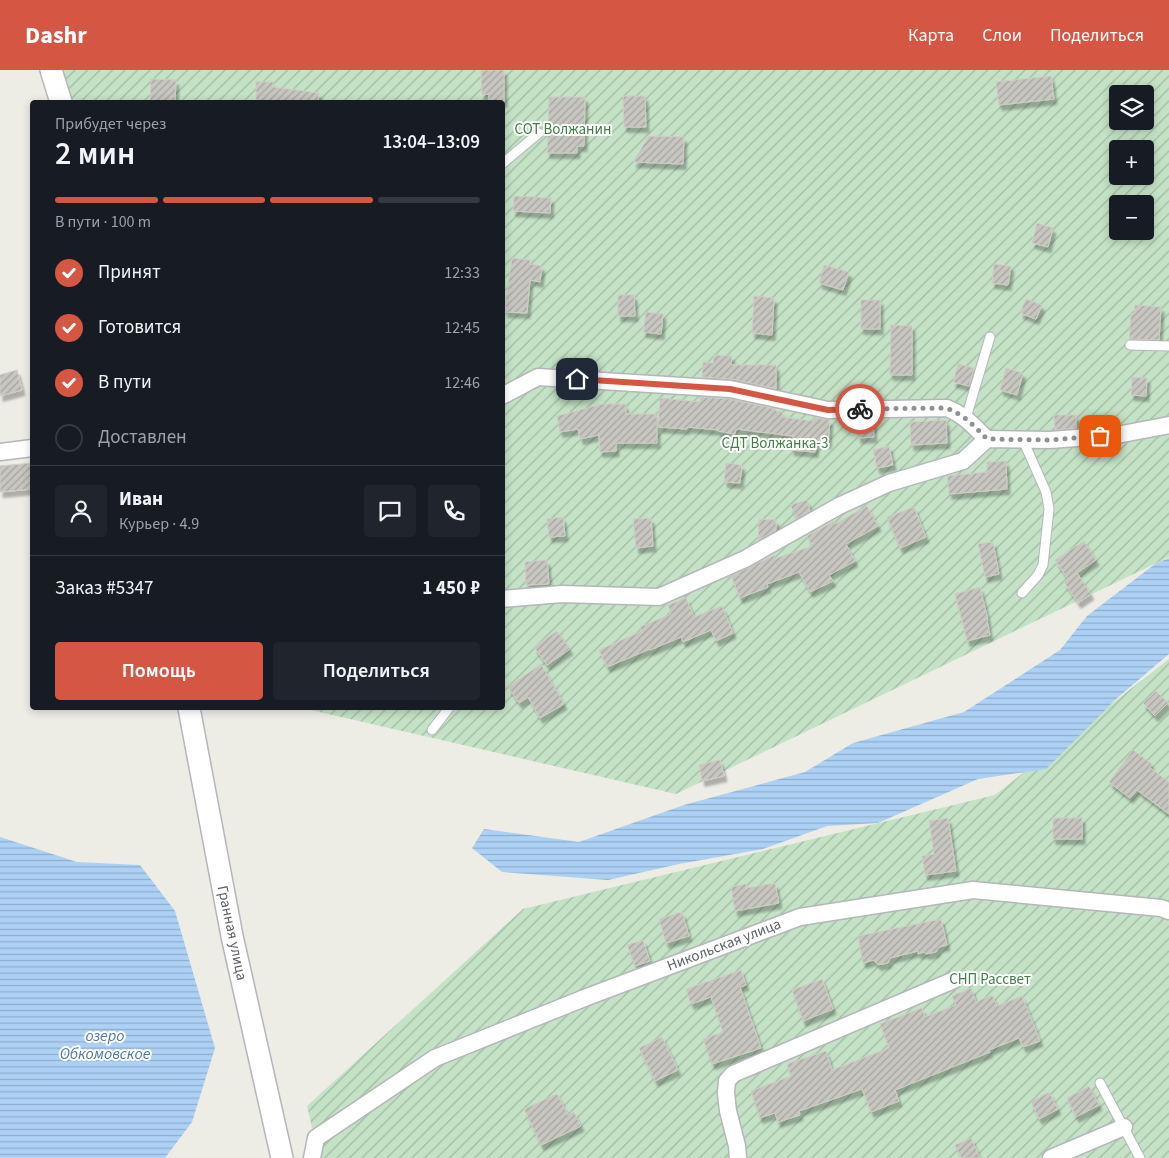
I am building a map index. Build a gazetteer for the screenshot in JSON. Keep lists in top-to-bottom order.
{
  "streets": {
    "street": ["Гранная улица", "Никольская улица"]
  },
  "water": ["озеро Обкомовское"],
  "parks": ["СОТ Волжанин", "СДТ Волжанка-3", "СНП Рассвет"],
  "page": {
    "header": "Dashr",
    "nav": ["Карта", "Слои", "Поделиться"],
    "map_buttons": ["+", "−"],
    "heading": ["2 мин", "Прибудет через", "13:04–13:09"],
    "panel": [
      "Иван",
      "Курьер · 4.9",
      "Заказ #5347",
      "1 450 ₽"
    ],
    "bar": "В пути · 100 m",
    "list": [
      ["Принят", "12:33"],
      ["Готовится", "12:45"],
      ["В пути", "12:46"],
      "Доставлен"
    ],
    "buttons": ["Помощь", "Поделиться"]
  }
}
